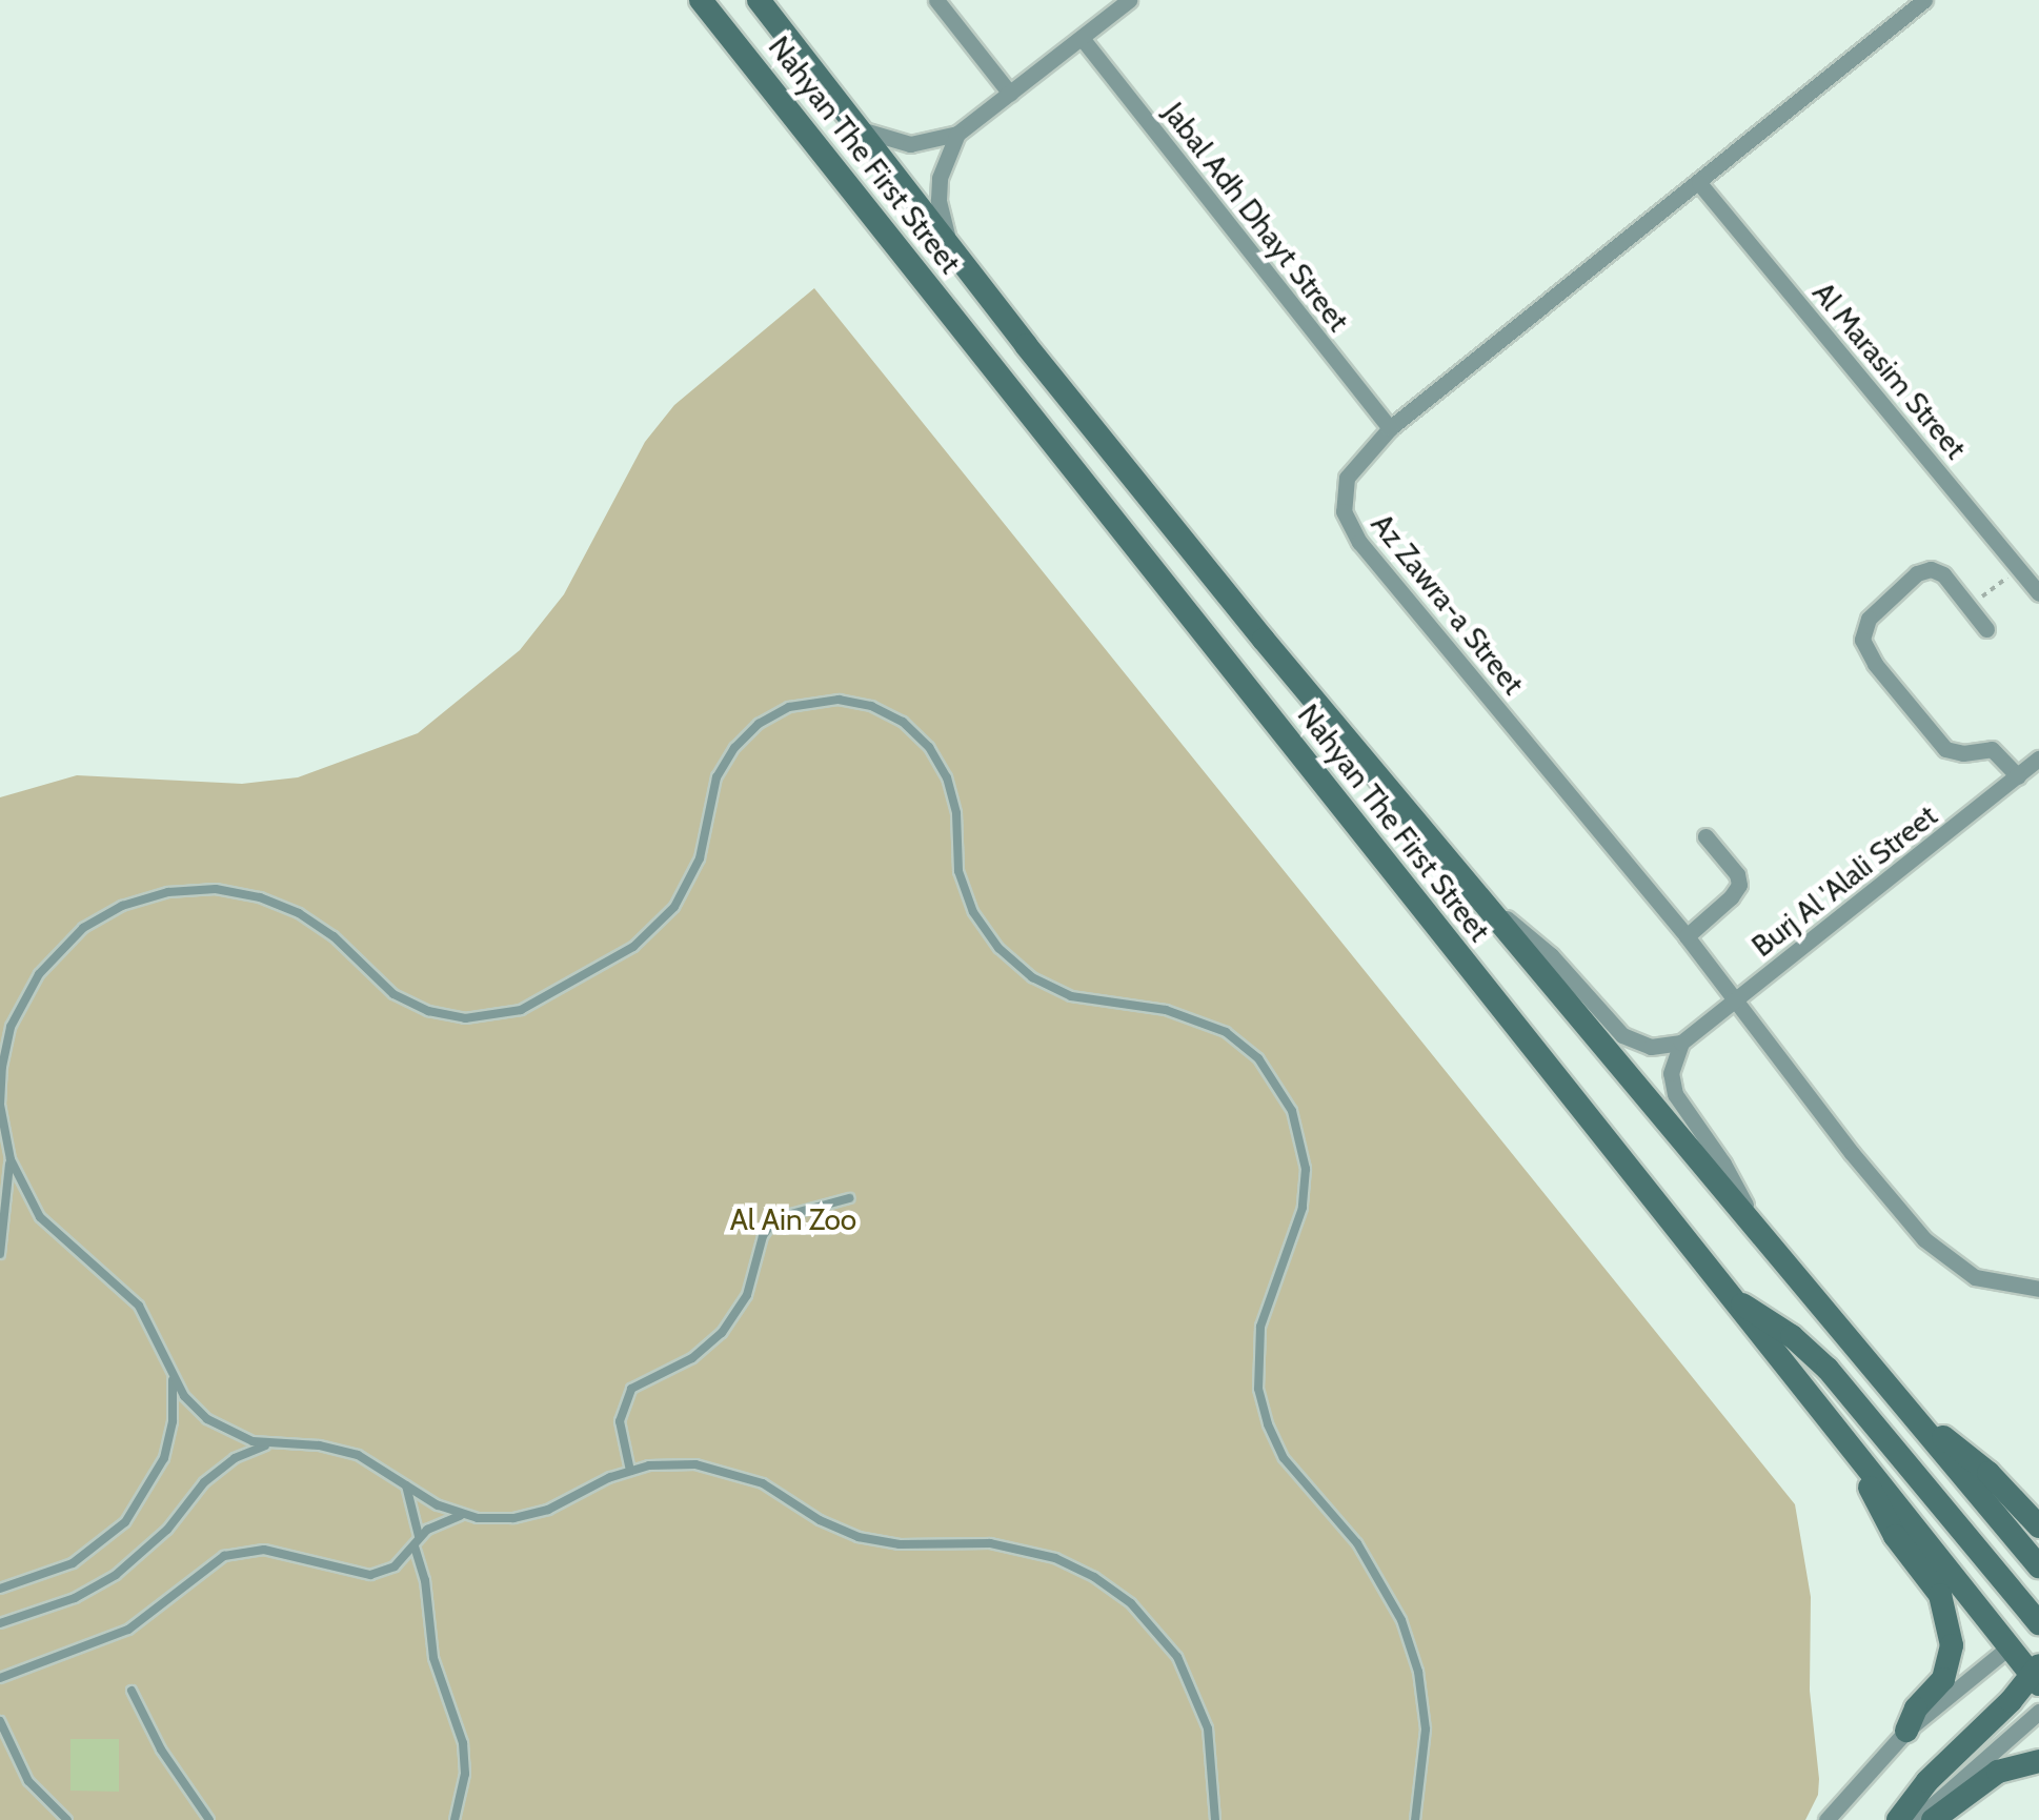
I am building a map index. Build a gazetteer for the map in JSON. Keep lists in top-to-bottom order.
{
  "streets": {
    "main road": ["Nahyan The First Street"],
    "street": [
      "Jabal Adh Dhayt Street",
      "Al Marasim Street",
      "Az Zawra-a Street",
      "Burj Al 'Alali Street"
    ]
  },
  "crossings": [
    ["Jabal Adh Dhayt Street", "Az Zawra-a Street"],
    ["Al Marasim Street", "Az Zawra-a Street"],
    ["Az Zawra-a Street", "Burj Al 'Alali Street"]
  ],
  "parks": ["Al Ain Zoo"]
}
